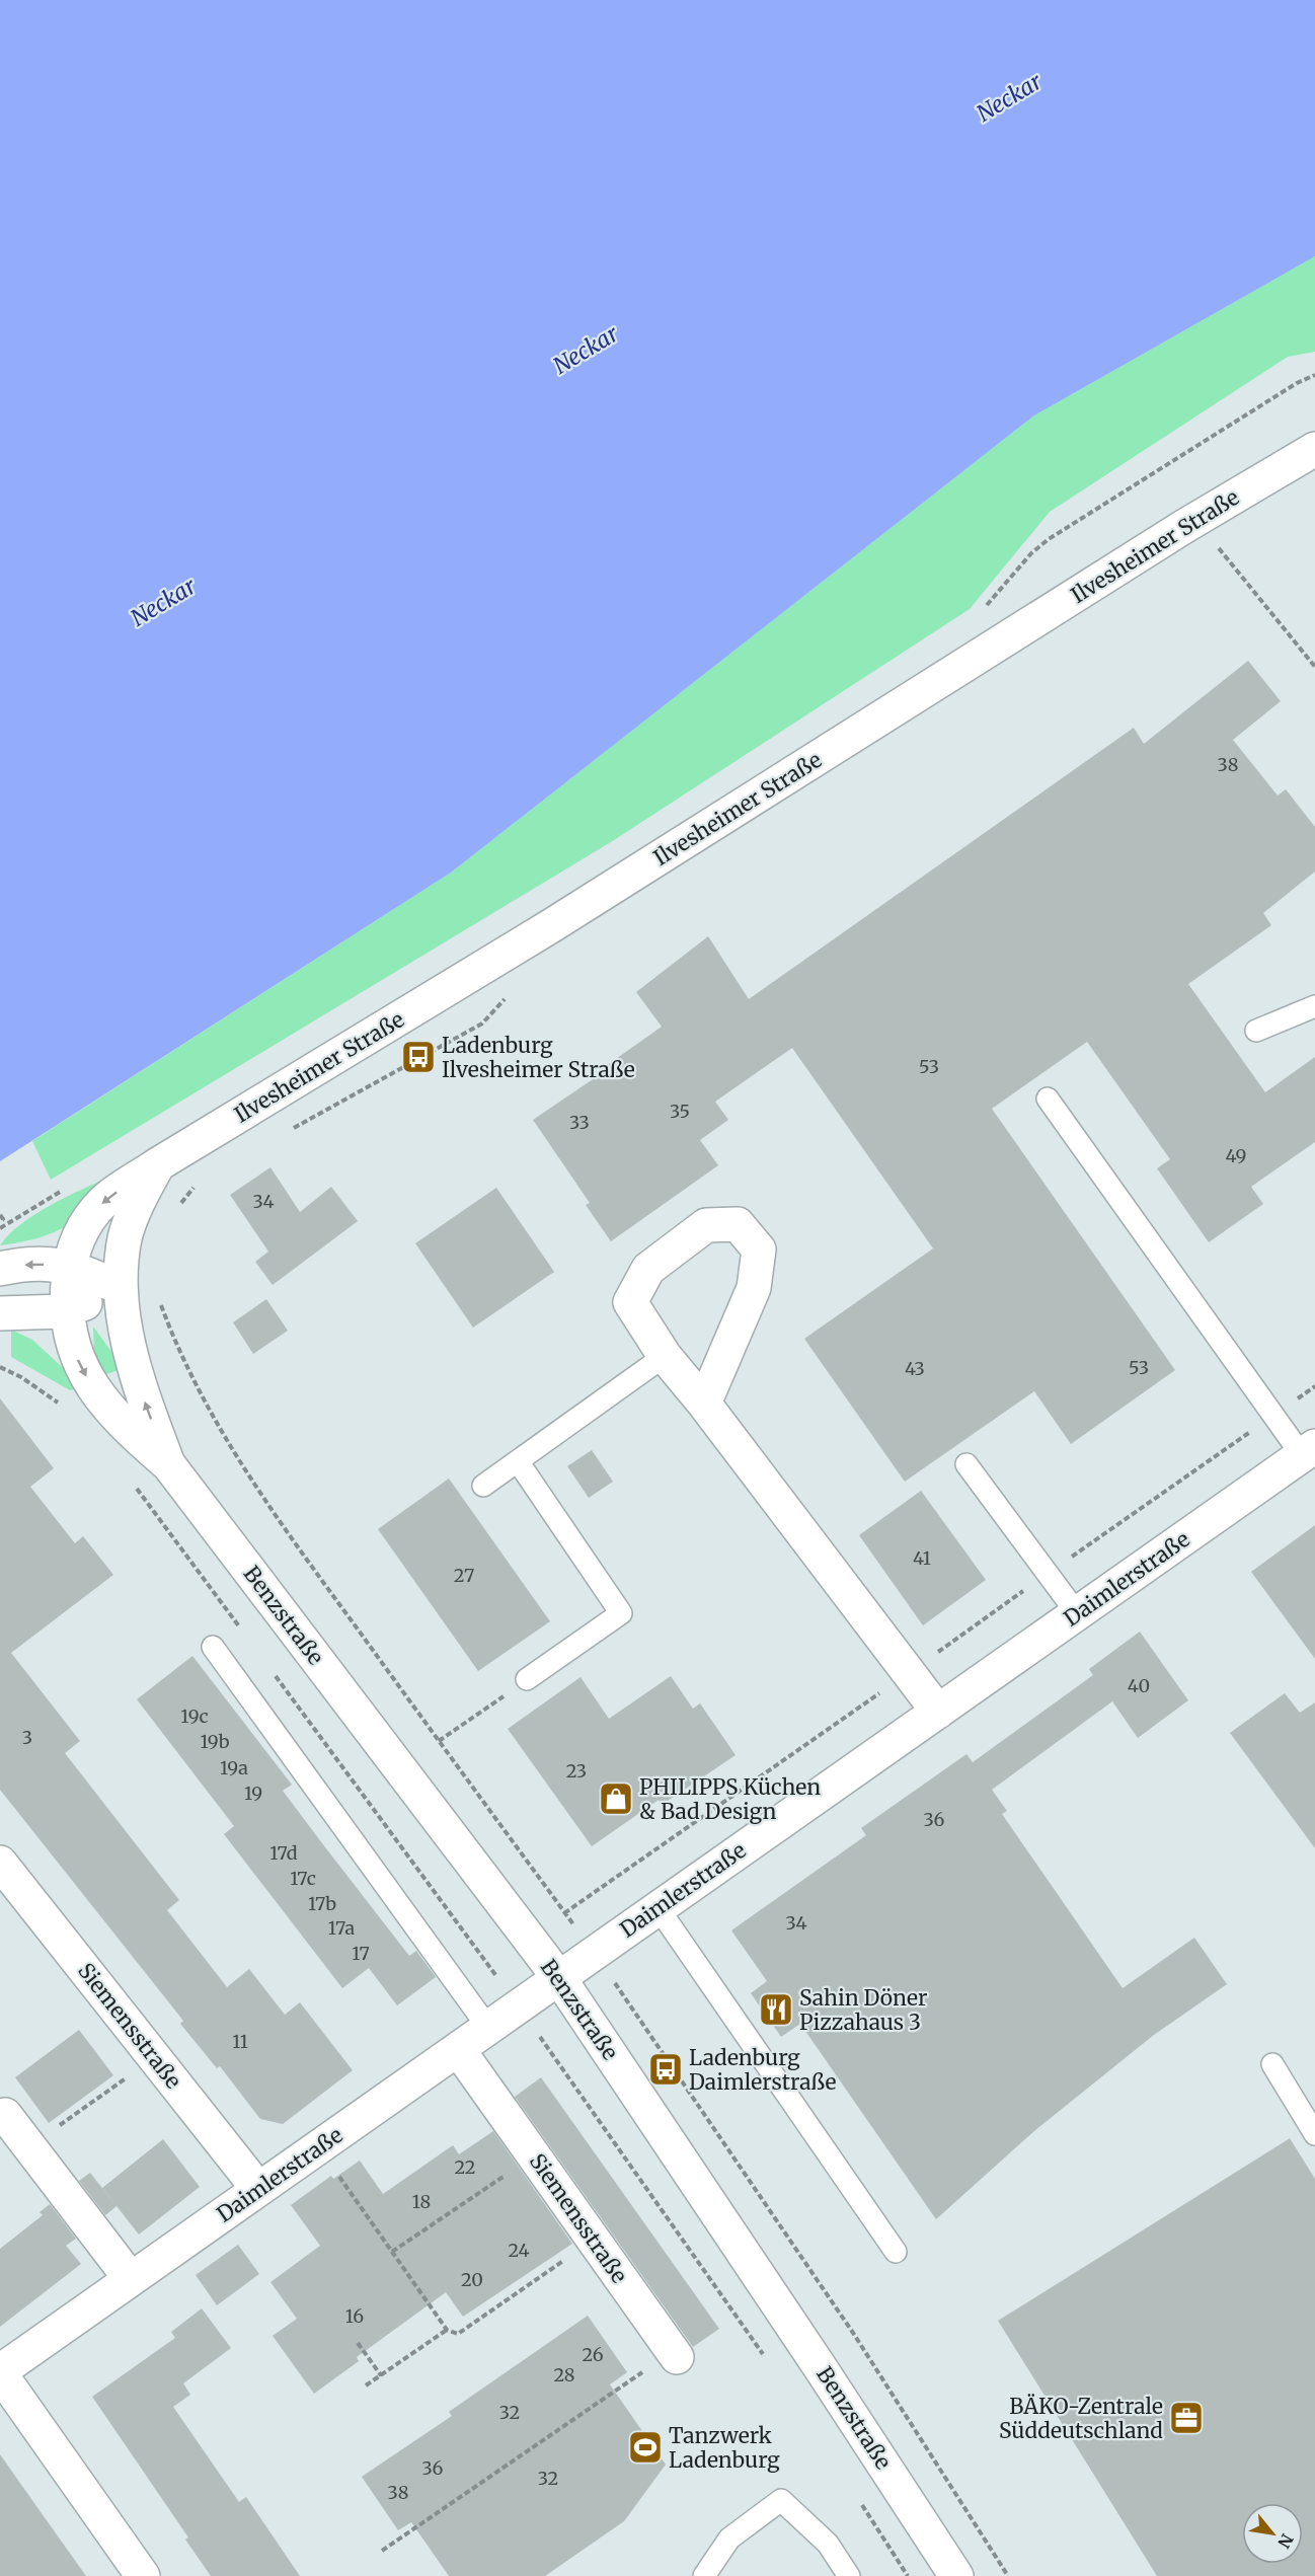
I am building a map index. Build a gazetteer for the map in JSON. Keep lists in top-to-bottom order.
{
  "streets": {
    "street": [
      "Ilvesheimer Straße",
      "Daimlerstraße",
      "Benzstraße",
      "Siemensstraße"
    ]
  },
  "crossings": [
    ["Ilvesheimer Straße", "Benzstraße"],
    ["Daimlerstraße", "Benzstraße"],
    ["Daimlerstraße", "Siemensstraße"]
  ],
  "water": ["Neckar"],
  "places": {
    "bus stop": ["Ladenburg Ilvesheimer Straße", "Ladenburg Daimlerstraße"],
    "shop": ["PHILIPPS Küchen & Bad Design"],
    "restaurant": ["Sahin Döner Pizzahaus 3"],
    "office": ["BÄKO-Zentrale Süddeutschland"],
    "sports": ["Tanzwerk Ladenburg"]
  },
  "house_numbers": [
    "38",
    "53",
    "35",
    "33",
    "49",
    "34",
    "53",
    "43",
    "41",
    "27",
    "40",
    "19c",
    "3",
    "19b",
    "19a",
    "23",
    "19",
    "36",
    "17d",
    "17c",
    "17b",
    "34",
    "17a",
    "17",
    "11",
    "22",
    "18",
    "24",
    "20",
    "16",
    "26",
    "28",
    "32",
    "36",
    "32",
    "38"
  ],
  "north": "bottom right"
}
